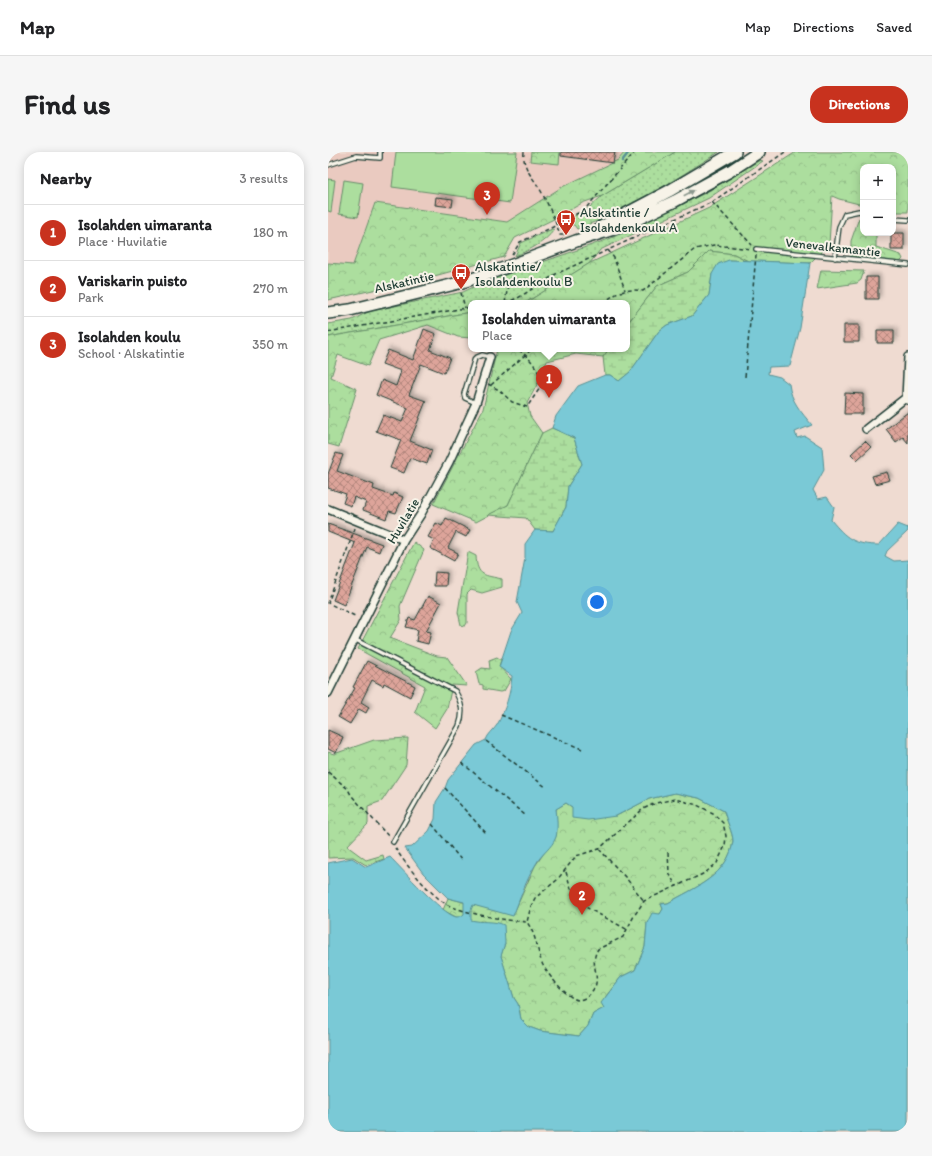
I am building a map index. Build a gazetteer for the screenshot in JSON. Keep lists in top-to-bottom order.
{
  "streets": {
    "main road": ["Alskatintie"],
    "street": ["Huvilatie"],
    "lane": ["Venevalkamantie"]
  },
  "places": {
    "bus stop": ["Alskatintie / Isolahdenkoulu A", "Alskatintie/ Isolahdenkoulu B"]
  },
  "page": {
    "header": "Map",
    "nav": ["Map", "Directions", "Saved"],
    "buttons": "Directions",
    "title": "Find us",
    "heading": ["Nearby", "3 results"],
    "map_buttons": ["+", "−"],
    "pins": ["3", "1", "2"],
    "list": [
      {
        "mark": "1",
        "name": "Isolahden uimaranta",
        "note": "Place · Huvilatie",
        "value": "180 m"
      },
      {
        "mark": "2",
        "name": "Variskarin puisto",
        "note": "Park",
        "value": "270 m"
      },
      {
        "mark": "3",
        "name": "Isolahden koulu",
        "note": "School · Alskatintie",
        "value": "350 m"
      }
    ],
    "popup": ["Isolahden uimaranta", "Place"]
  }
}
